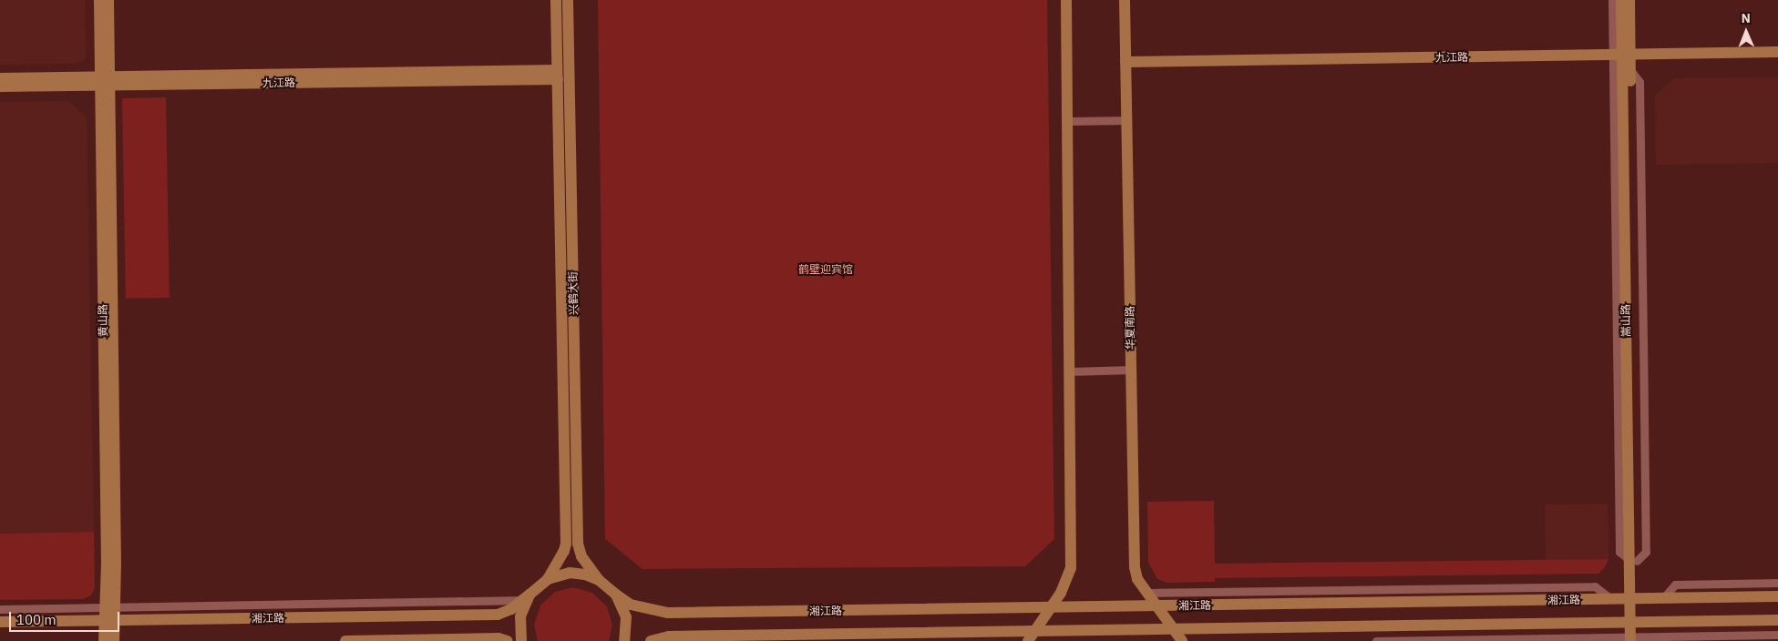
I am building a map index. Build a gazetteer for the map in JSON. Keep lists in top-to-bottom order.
{
  "streets": {
    "main road": [
      "九江路",
      "兴鹤大街",
      "黄山路",
      "嵩山路",
      "华夏南路",
      "湘江路"
    ]
  },
  "crossings": [
    ["九江路", "兴鹤大街"],
    ["九江路", "黄山路"],
    ["九江路", "嵩山路"],
    ["九江路", "华夏南路"],
    ["兴鹤大街", "湘江路"],
    ["黄山路", "湘江路"],
    ["嵩山路", "湘江路"],
    ["华夏南路", "湘江路"]
  ],
  "parks": ["鹤壁迎宾馆"],
  "scale_bar": "100 m",
  "north": "top"
}
